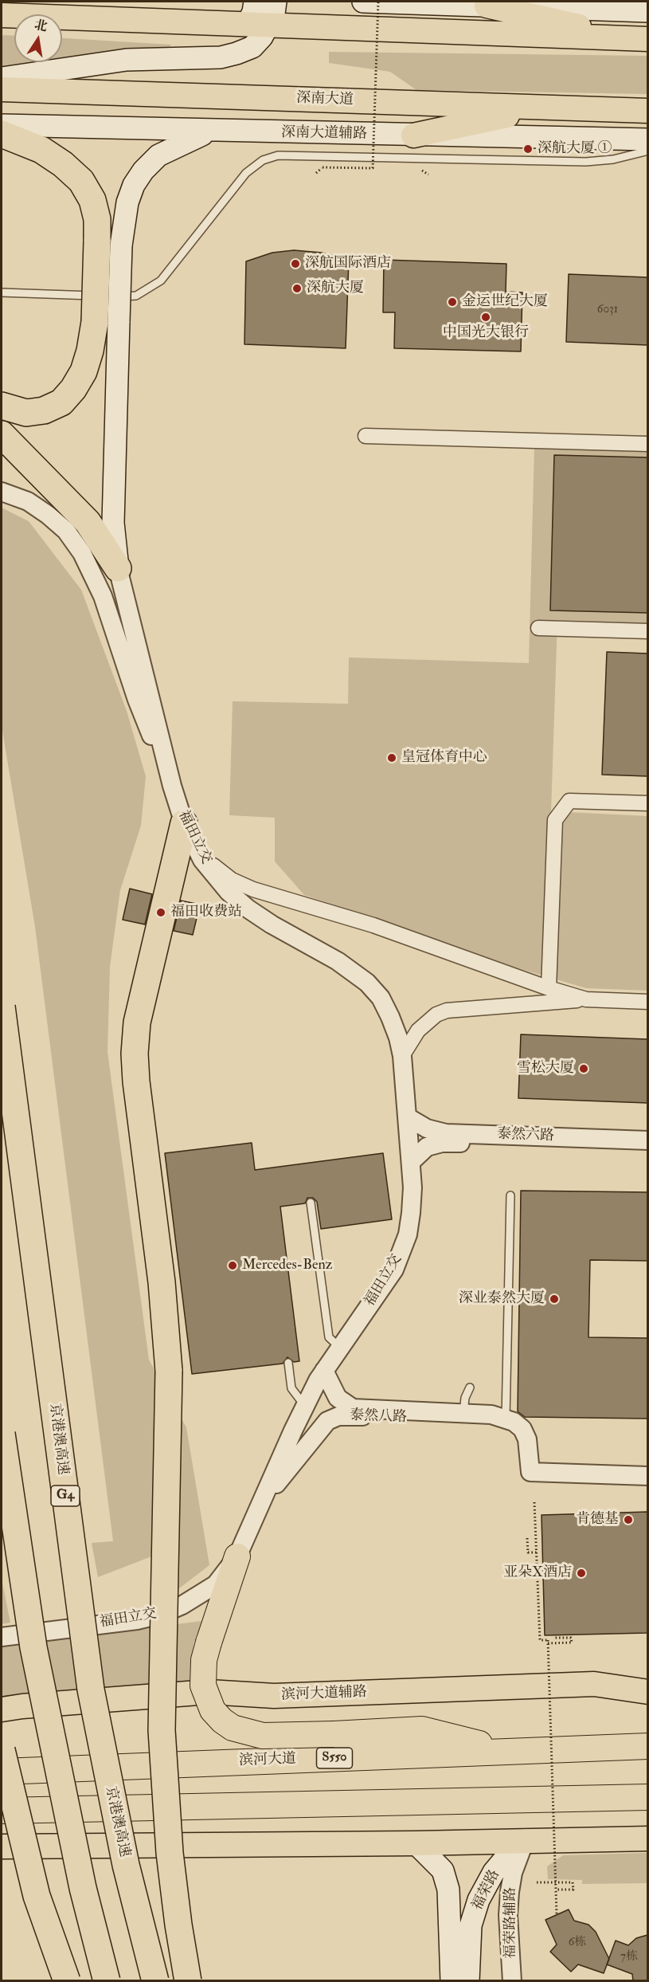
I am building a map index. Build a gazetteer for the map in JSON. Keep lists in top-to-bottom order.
{
  "streets": {
    "highway": [
      "京港澳高速",
      "G4",
      "S550",
      "滨河大道"
    ],
    "main road": [
      "深南大道",
      "深南大道辅路",
      "滨河大道辅路",
      "福荣路"
    ],
    "street": [
      "福田立交",
      "泰然六路",
      "泰然八路",
      "福荣路辅路"
    ]
  },
  "crossings": [
    ["福田立交", "泰然六路"],
    ["福田立交", "泰然八路"],
    ["福荣路", "福荣路辅路"]
  ],
  "places": [
    "深航大厦 ①",
    "深航国际酒店",
    "深航大厦",
    "金运世纪大厦",
    "中国光大银行",
    "皇冠体育中心",
    "福田收费站",
    "雪松大厦",
    "Mercedes-Benz",
    "深业泰然大厦",
    "肯德基",
    "亚朵X酒店"
  ],
  "house_numbers": ["6031", "6栋", "7栋"],
  "north": "top"
}
